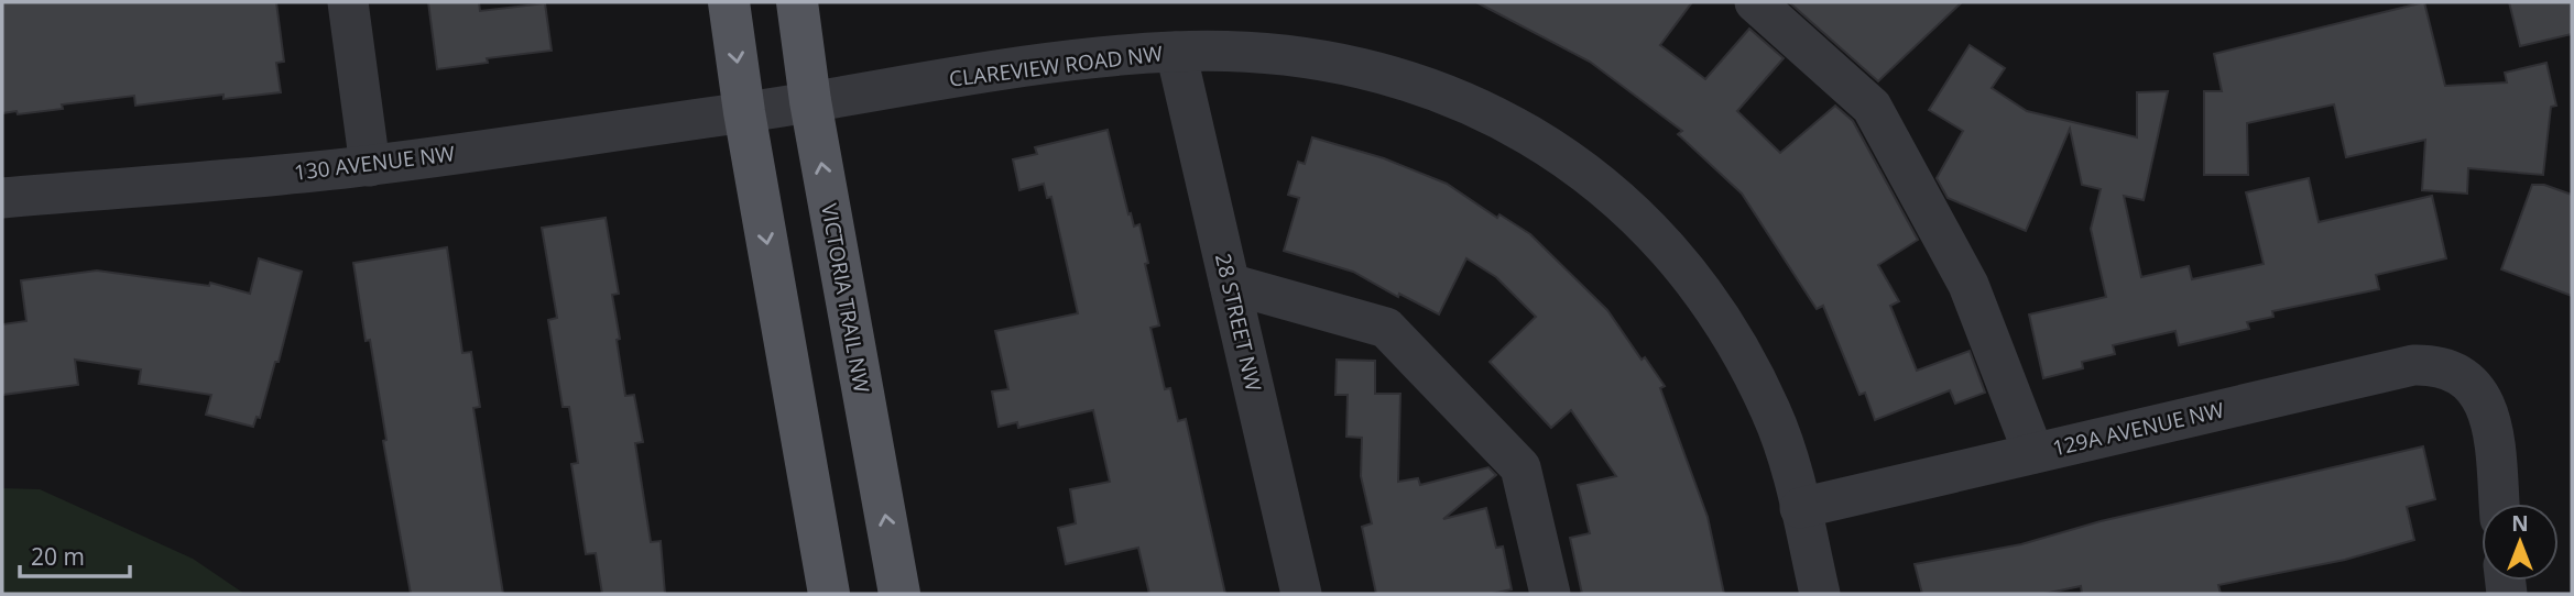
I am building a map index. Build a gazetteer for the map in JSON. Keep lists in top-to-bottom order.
{
  "streets": {
    "main road": ["VICTORIA TRAIL NW"],
    "street": [
      "CLAREVIEW ROAD NW",
      "130 AVENUE NW",
      "28 STREET NW",
      "129A AVENUE NW"
    ]
  },
  "crossings": [
    ["CLAREVIEW ROAD NW", "130 AVENUE NW"],
    ["CLAREVIEW ROAD NW", "VICTORIA TRAIL NW"],
    ["CLAREVIEW ROAD NW", "28 STREET NW"],
    ["CLAREVIEW ROAD NW", "129A AVENUE NW"]
  ],
  "scale_bar": "20 m",
  "north": "top"
}
